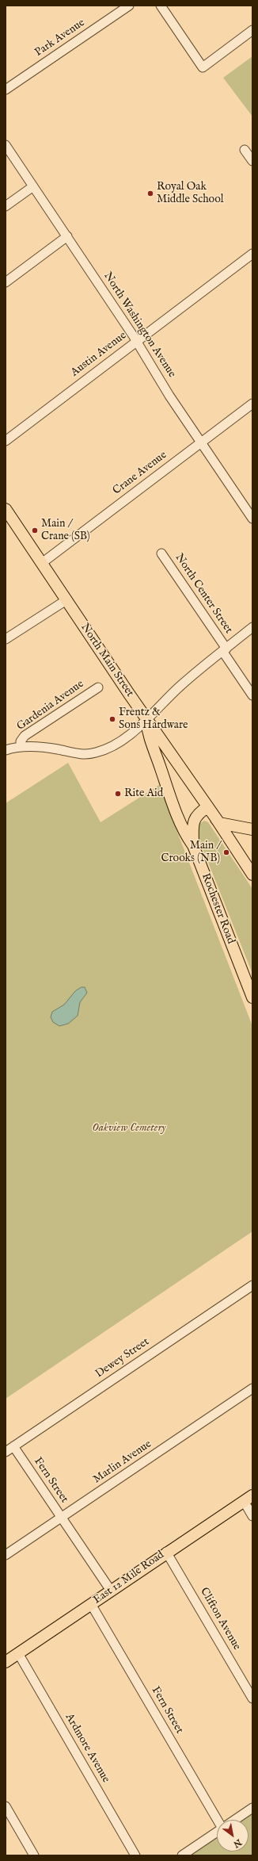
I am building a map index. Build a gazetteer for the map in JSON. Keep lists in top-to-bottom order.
{
  "streets": {
    "main road": ["North Main Street", "Rochester Road", "East 12 Mile Road"],
    "street": [
      "Park Avenue",
      "North Washington Avenue",
      "Austin Avenue",
      "Crane Avenue",
      "North Center Street",
      "Gardenia Avenue",
      "Dewey Street",
      "Marlin Avenue",
      "Fern Street",
      "Clifton Avenue",
      "Ardmore Avenue"
    ]
  },
  "crossings": [
    ["North Washington Avenue", "Austin Avenue"],
    ["North Washington Avenue", "Crane Avenue"],
    ["Crane Avenue", "North Main Street"],
    ["North Center Street", "Gardenia Avenue"],
    ["North Main Street", "Gardenia Avenue"],
    ["North Main Street", "Rochester Road"],
    ["Dewey Street", "Fern Street"],
    ["Marlin Avenue", "Fern Street"],
    ["Fern Street", "East 12 Mile Road"],
    ["East 12 Mile Road", "Clifton Avenue"],
    ["East 12 Mile Road", "Ardmore Avenue"]
  ],
  "parks": ["Oakview Cemetery"],
  "places": [
    "Royal Oak Middle School",
    "Main / Crane (SB)",
    "Frentz & Sons Hardware",
    "Rite Aid",
    "Main / Crooks (NB)"
  ],
  "north": "bottom right"
}
